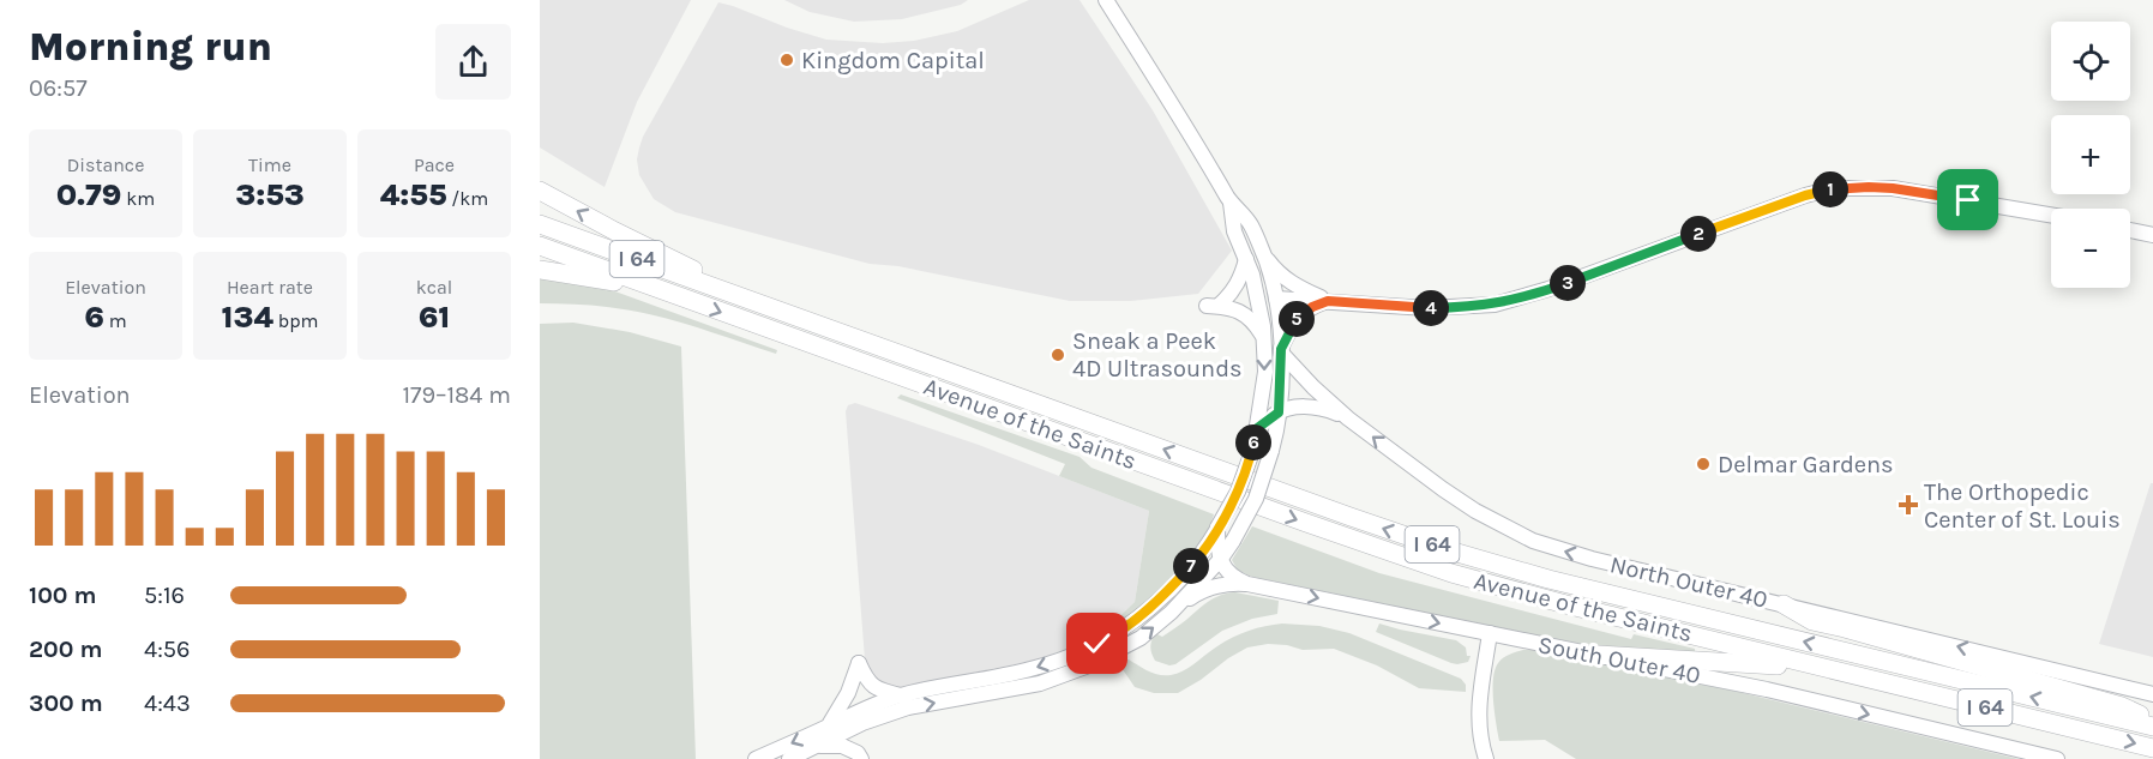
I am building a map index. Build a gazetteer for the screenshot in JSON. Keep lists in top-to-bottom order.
{
  "streets": {
    "highway": ["I 64", "Avenue of the Saints"],
    "street": ["North Outer 40", "South Outer 40"]
  },
  "one_way": ["North Outer 40", "South Outer 40"],
  "places": {
    "other": ["Kingdom Capital", "Sneak a Peek 4D Ultrasounds", "Delmar Gardens"],
    "health": ["The Orthopedic Center of St. Louis"]
  },
  "page": {
    "heading": ["Morning run", "06:57"],
    "map_buttons": ["+", "−"],
    "stats": [
      ["Distance", "0.79 km"],
      ["Time", "3:53"],
      ["Pace", "4:55 /km"],
      ["Elevation", "6 m"],
      ["Heart rate", "134 bpm"],
      ["kcal", "61"]
    ],
    "pins": [
      "1",
      "2",
      "3",
      "4",
      "5",
      "6",
      "7"
    ],
    "chart": ["Elevation", "179–184 m"],
    "list": [
      {
        "name": "100 m",
        "note": "5:16"
      },
      {
        "name": "200 m",
        "note": "4:56"
      },
      {
        "name": "300 m",
        "note": "4:43"
      }
    ]
  }
}
